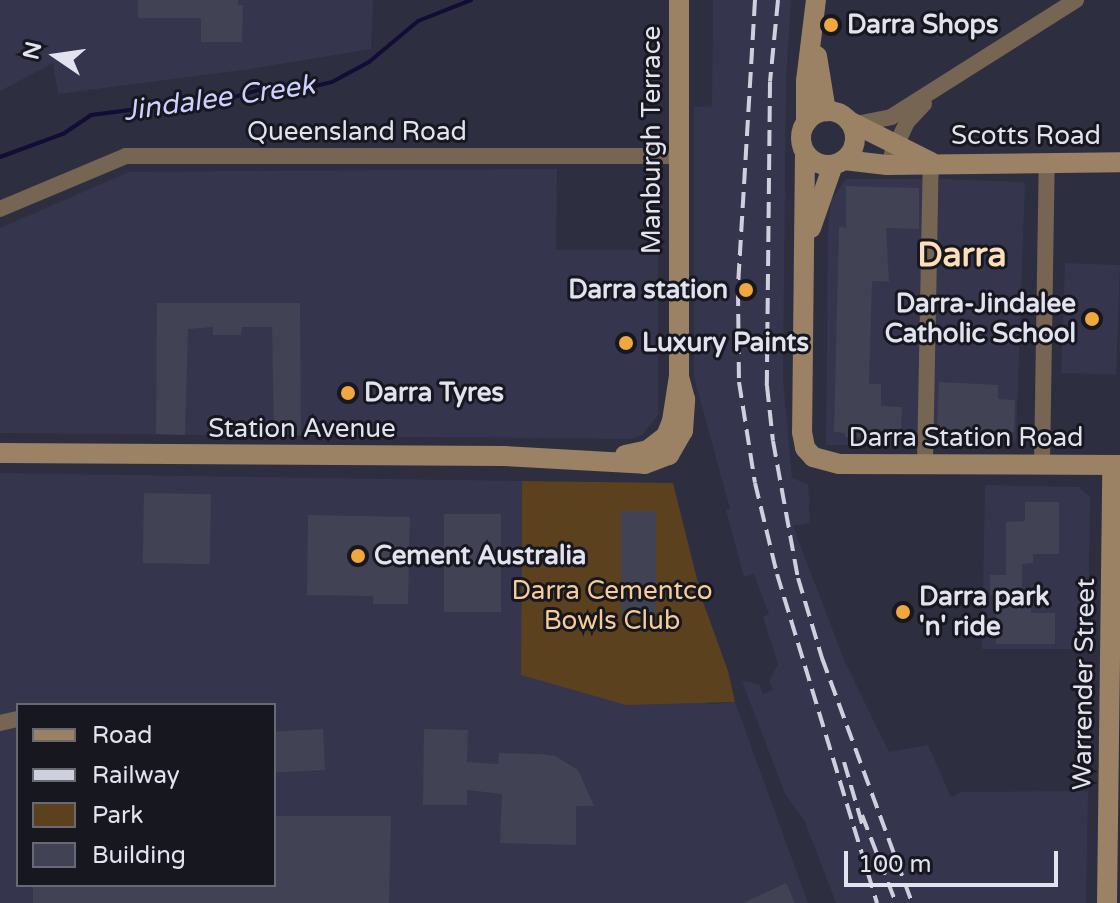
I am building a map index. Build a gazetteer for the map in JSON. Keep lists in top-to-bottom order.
{
  "streets": {
    "street": [
      "Queensland Road",
      "Scotts Road",
      "Manburgh Terrace",
      "Station Avenue",
      "Darra Station Road",
      "Warrender Street"
    ]
  },
  "crossings": [
    ["Queensland Road", "Manburgh Terrace"],
    ["Manburgh Terrace", "Station Avenue"],
    ["Darra Station Road", "Warrender Street"]
  ],
  "districts": ["Darra"],
  "water": ["Jindalee Creek"],
  "parks": ["Darra Cementco Bowls Club"],
  "places": [
    "Darra Shops",
    "Darra station",
    "Darra-Jindalee Catholic School",
    "Luxury Paints",
    "Darra Tyres",
    "Cement Australia",
    "Darra park 'n' ride"
  ],
  "legend": [
    "Road",
    "Railway",
    "Park",
    "Building"
  ],
  "scale_bar": "100 m",
  "north": "left"
}
